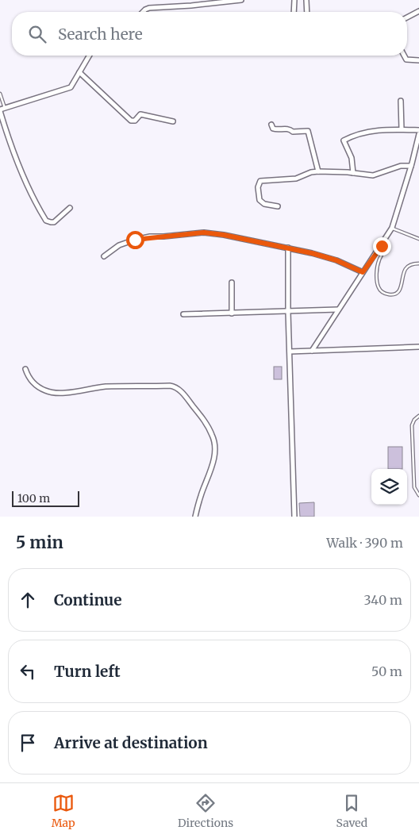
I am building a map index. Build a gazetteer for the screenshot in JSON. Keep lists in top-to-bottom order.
{
  "scale_bar": "100 m",
  "page": {
    "search": "Search here",
    "scale": "100 m",
    "heading": ["5 min", "Walk · 390 m"],
    "list": [
      ["Continue", "340 m"],
      ["Turn left", "50 m"],
      "Arrive at destination"
    ],
    "nav": ["Map", "Directions", "Saved"]
  }
}
